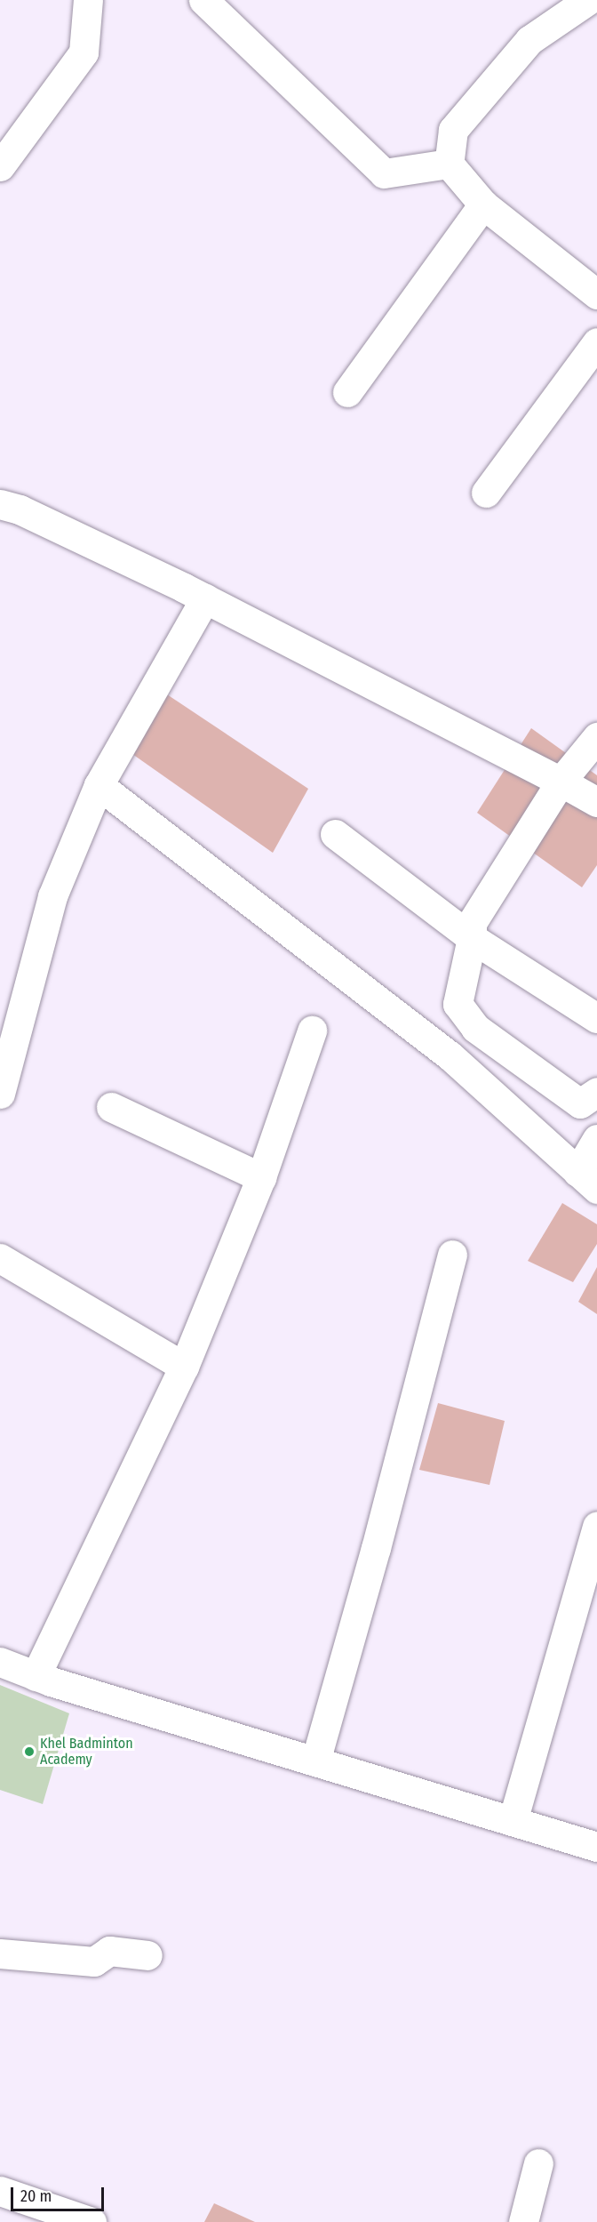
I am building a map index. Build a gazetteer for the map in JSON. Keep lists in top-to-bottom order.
{
  "places": ["Khel Badminton Academy"],
  "scale_bar": "20 m"
}
